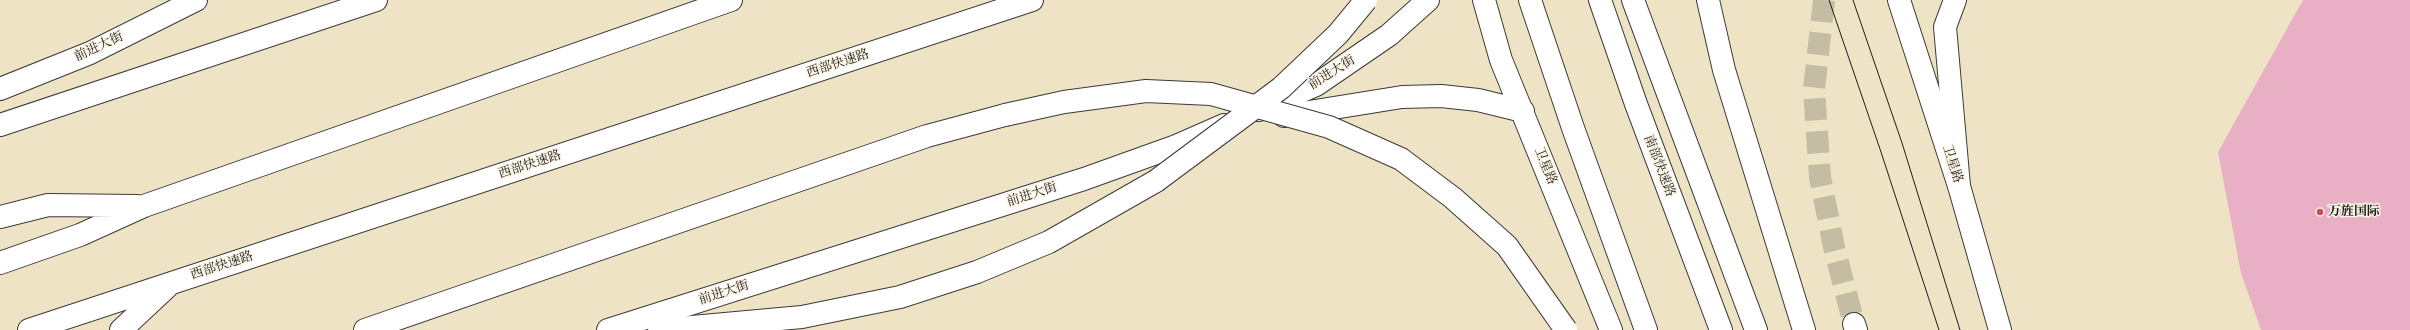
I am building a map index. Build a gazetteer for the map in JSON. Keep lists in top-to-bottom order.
{
  "streets": {
    "main road": [
      "前进大街",
      "西部快速路",
      "卫星路",
      "南部快速路"
    ]
  },
  "places": ["万旌国际"]
}
